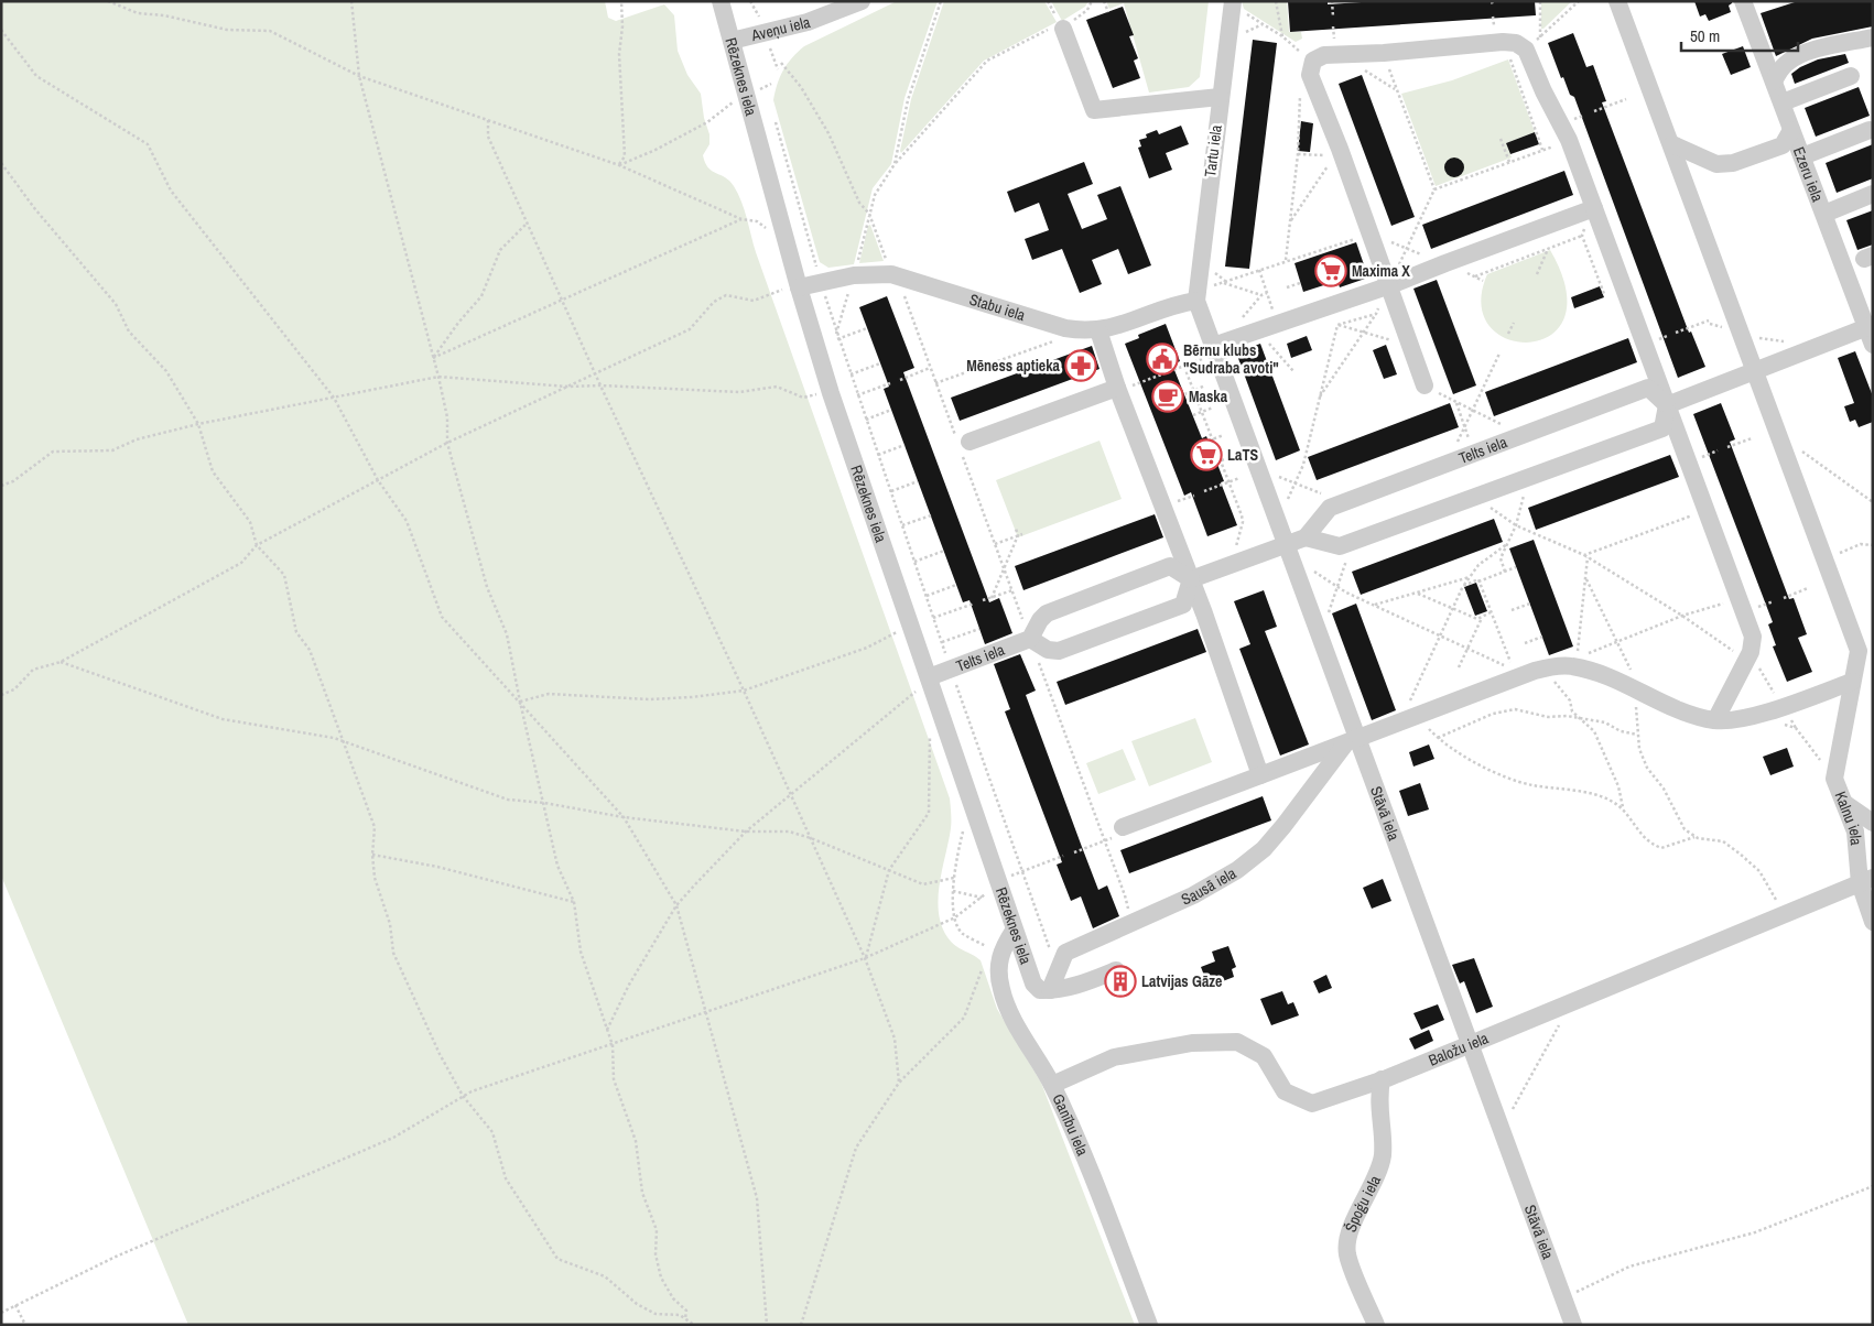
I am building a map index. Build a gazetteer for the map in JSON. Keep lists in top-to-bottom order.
{
  "streets": {
    "street": [
      "Aveņu iela",
      "Rēzeknes iela",
      "Tartu iela",
      "Ezeru iela",
      "Stabu iela",
      "Telts iela",
      "Stāvā iela",
      "Kalnu iela",
      "Sausā iela",
      "Baložu iela",
      "Ganību iela",
      "Špoģu iela"
    ]
  },
  "crossings": [
    ["Aveņu iela", "Rēzeknes iela"],
    ["Rēzeknes iela", "Stabu iela"],
    ["Rēzeknes iela", "Telts iela"],
    ["Rēzeknes iela", "Sausā iela"],
    ["Rēzeknes iela", "Ganību iela"],
    ["Tartu iela", "Stabu iela"],
    ["Tartu iela", "Stāvā iela"],
    ["Stabu iela", "Stāvā iela"],
    ["Stāvā iela", "Sausā iela"],
    ["Stāvā iela", "Baložu iela"],
    ["Kalnu iela", "Baložu iela"],
    ["Baložu iela", "Ganību iela"],
    ["Baložu iela", "Špoģu iela"]
  ],
  "places": {
    "supermarket": ["Maxima X", "LaTS"],
    "public building": ["Bērnu klubs \"Sudraba avoti\""],
    "pharmacy": ["Mēness aptieka"],
    "cafe": ["Maska"],
    "building": ["Latvijas Gāze"]
  },
  "scale_bar": "50 m"
}
